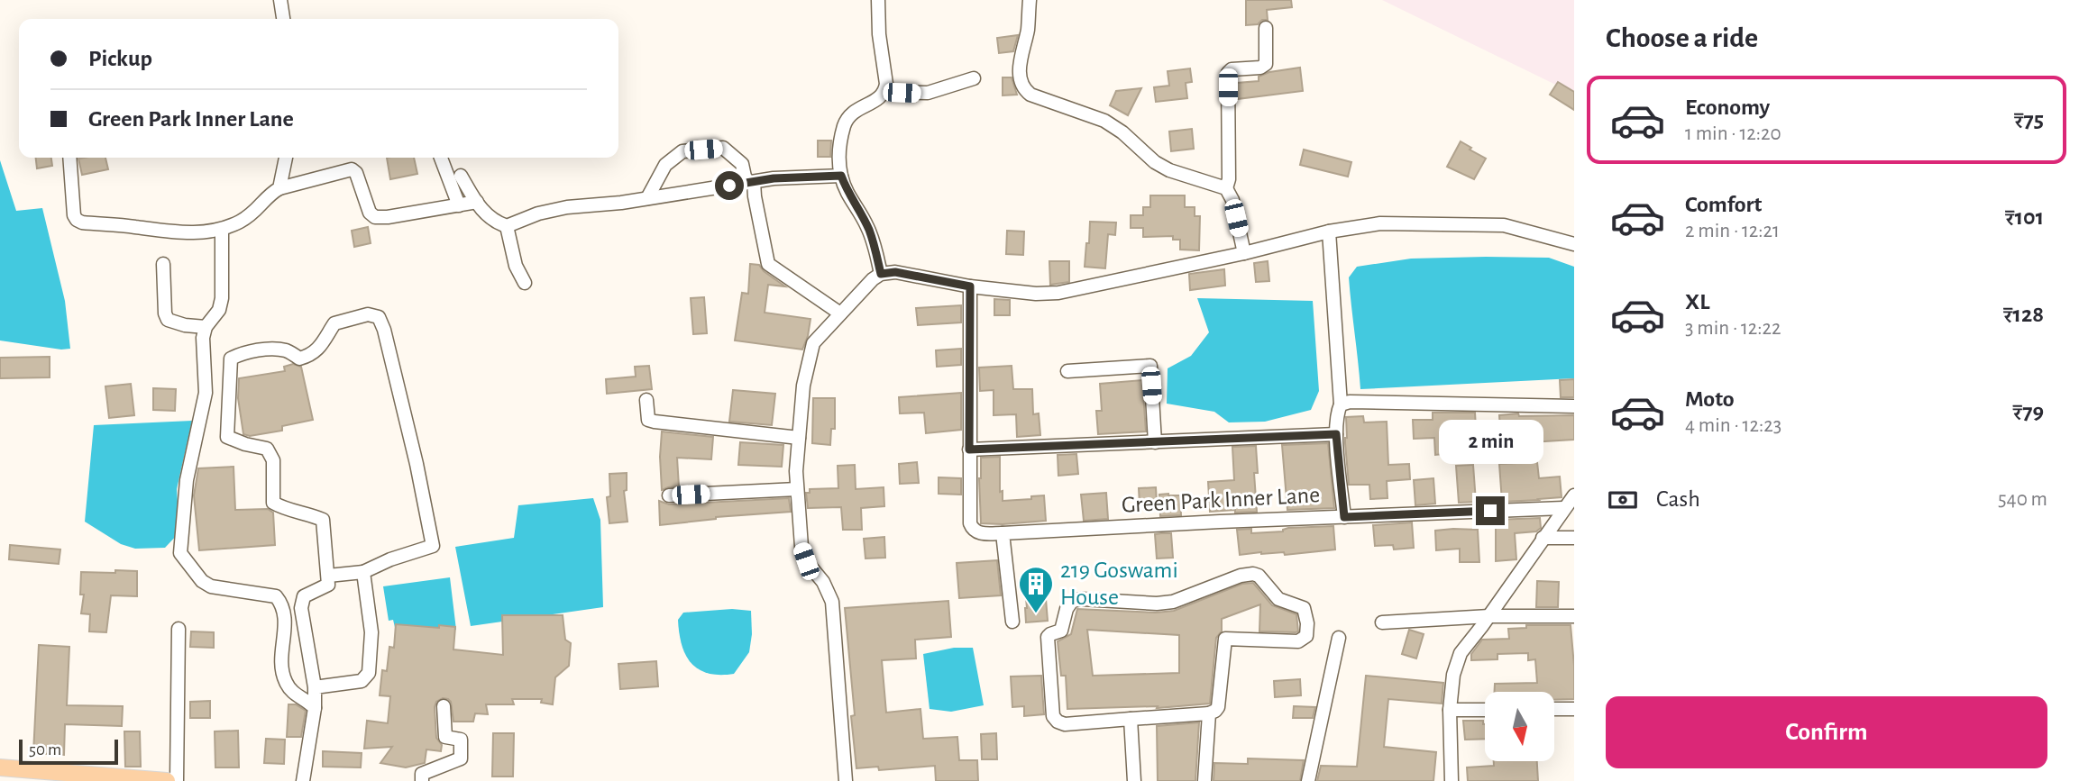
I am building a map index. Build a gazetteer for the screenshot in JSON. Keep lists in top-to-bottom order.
{
  "streets": {
    "street": ["Green Park Inner Lane"]
  },
  "places": {
    "building": ["219 Goswami House"]
  },
  "scale_bar": "50 m",
  "north": "bottom",
  "page": {
    "heading": "Choose a ride",
    "banner": ["Pickup", "Green Park Inner Lane"],
    "list": [
      {
        "name": "Economy",
        "note": "1 min · 12:20",
        "value": "₹75"
      },
      {
        "name": "Comfort",
        "note": "2 min · 12:21",
        "value": "₹101"
      },
      {
        "name": "XL",
        "note": "3 min · 12:22",
        "value": "₹128"
      },
      {
        "name": "Moto",
        "note": "4 min · 12:23",
        "value": "₹79"
      }
    ],
    "bubble": "2 min",
    "pay": ["Cash", "540 m"],
    "buttons": "Confirm",
    "scale": "50 m"
  }
}
